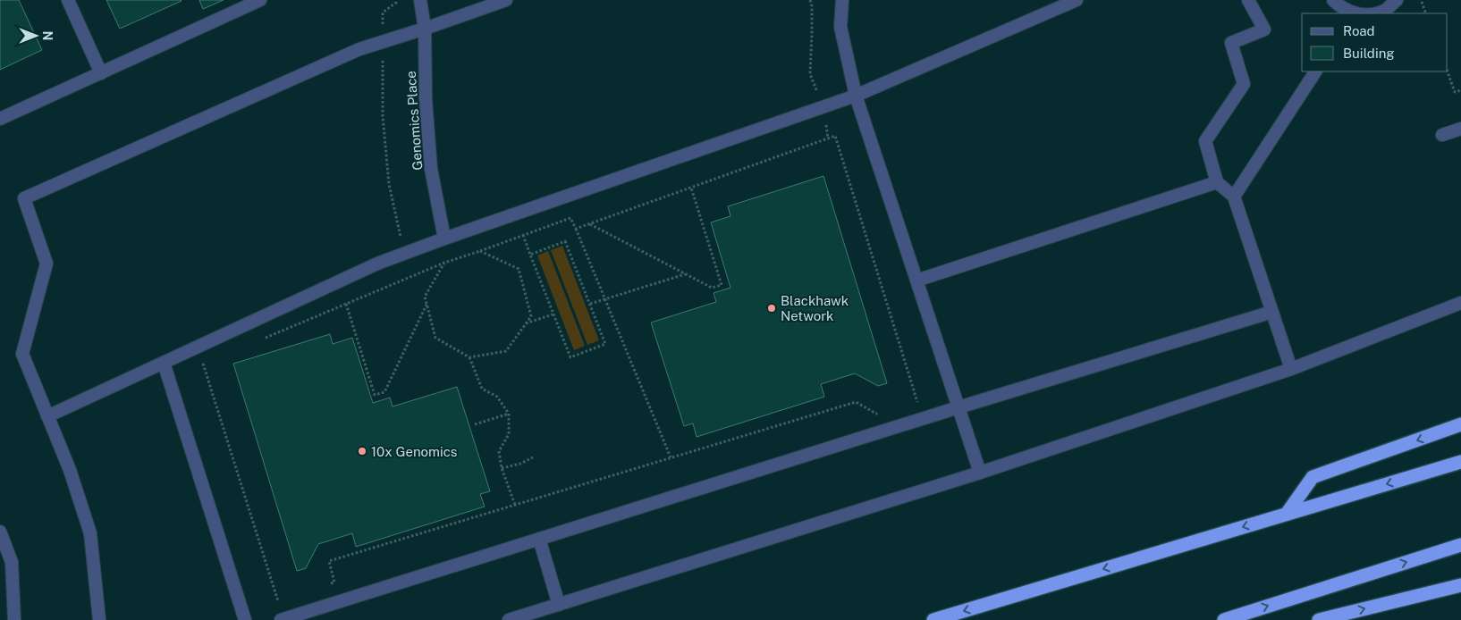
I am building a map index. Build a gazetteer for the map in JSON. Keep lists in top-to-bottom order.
{
  "streets": {
    "street": ["Genomics Place"]
  },
  "places": ["Blackhawk Network", "10x Genomics"],
  "legend": ["Road", "Building"],
  "north": "right"
}
